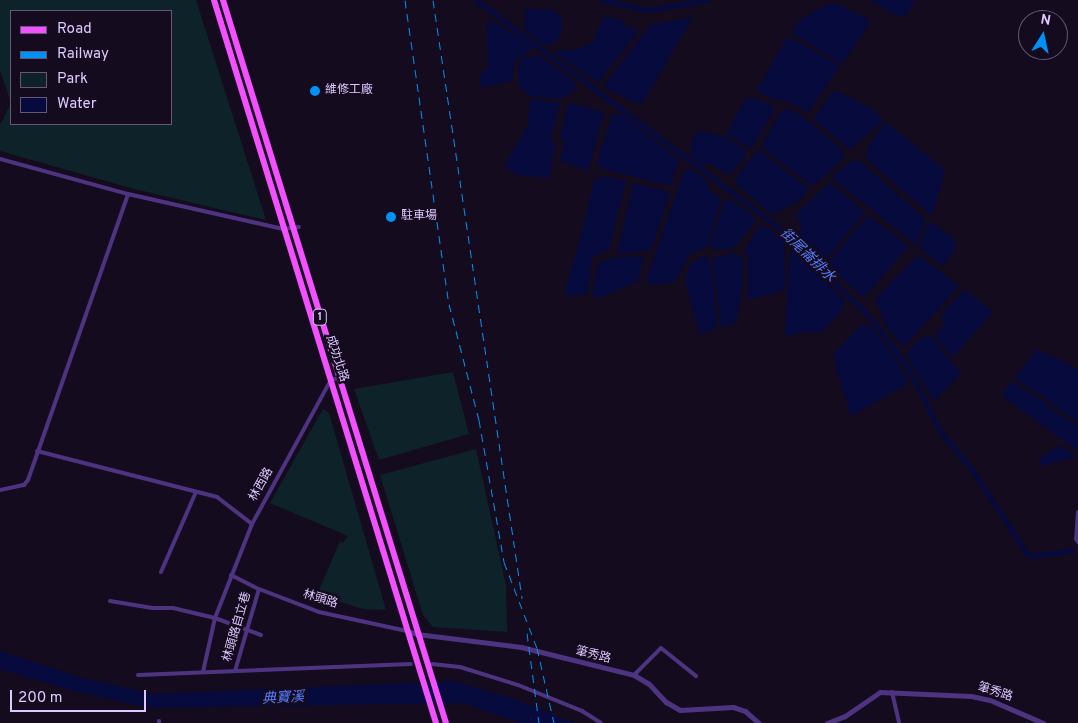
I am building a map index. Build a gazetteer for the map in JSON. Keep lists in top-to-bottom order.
{
  "streets": {
    "main road": ["1", "成功北路"],
    "street": [
      "林西路",
      "林頭路",
      "林頭路自立巷",
      "筆秀路"
    ]
  },
  "crossings": [
    ["1", "成功北路"],
    ["成功北路", "林西路"],
    ["成功北路", "林頭路"],
    ["成功北路", "筆秀路"],
    ["林西路", "林頭路"],
    ["林頭路", "林頭路自立巷"],
    ["林頭路", "筆秀路"]
  ],
  "water": ["街尾崙排水", "典寶溪"],
  "places": ["維修工廠", "駐車場"],
  "legend": [
    "Road",
    "Railway",
    "Park",
    "Water"
  ],
  "scale_bar": "200 m",
  "north": "top"
}
